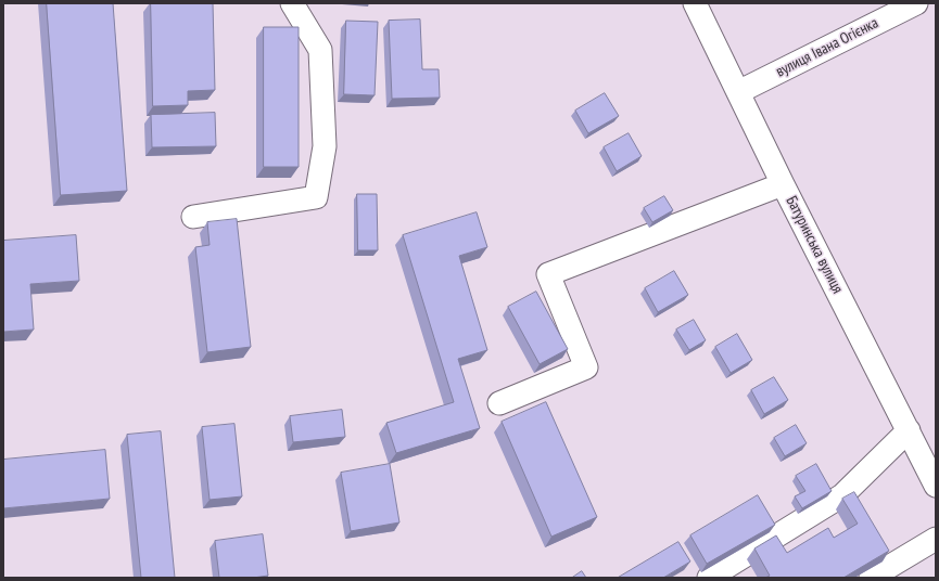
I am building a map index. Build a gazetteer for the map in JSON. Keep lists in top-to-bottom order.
{
  "streets": {
    "street": ["вулиця Івана Огієнка", "Батуринська вулиця"]
  },
  "crossings": [
    ["вулиця Івана Огієнка", "Батуринська вулиця"]
  ]
}
